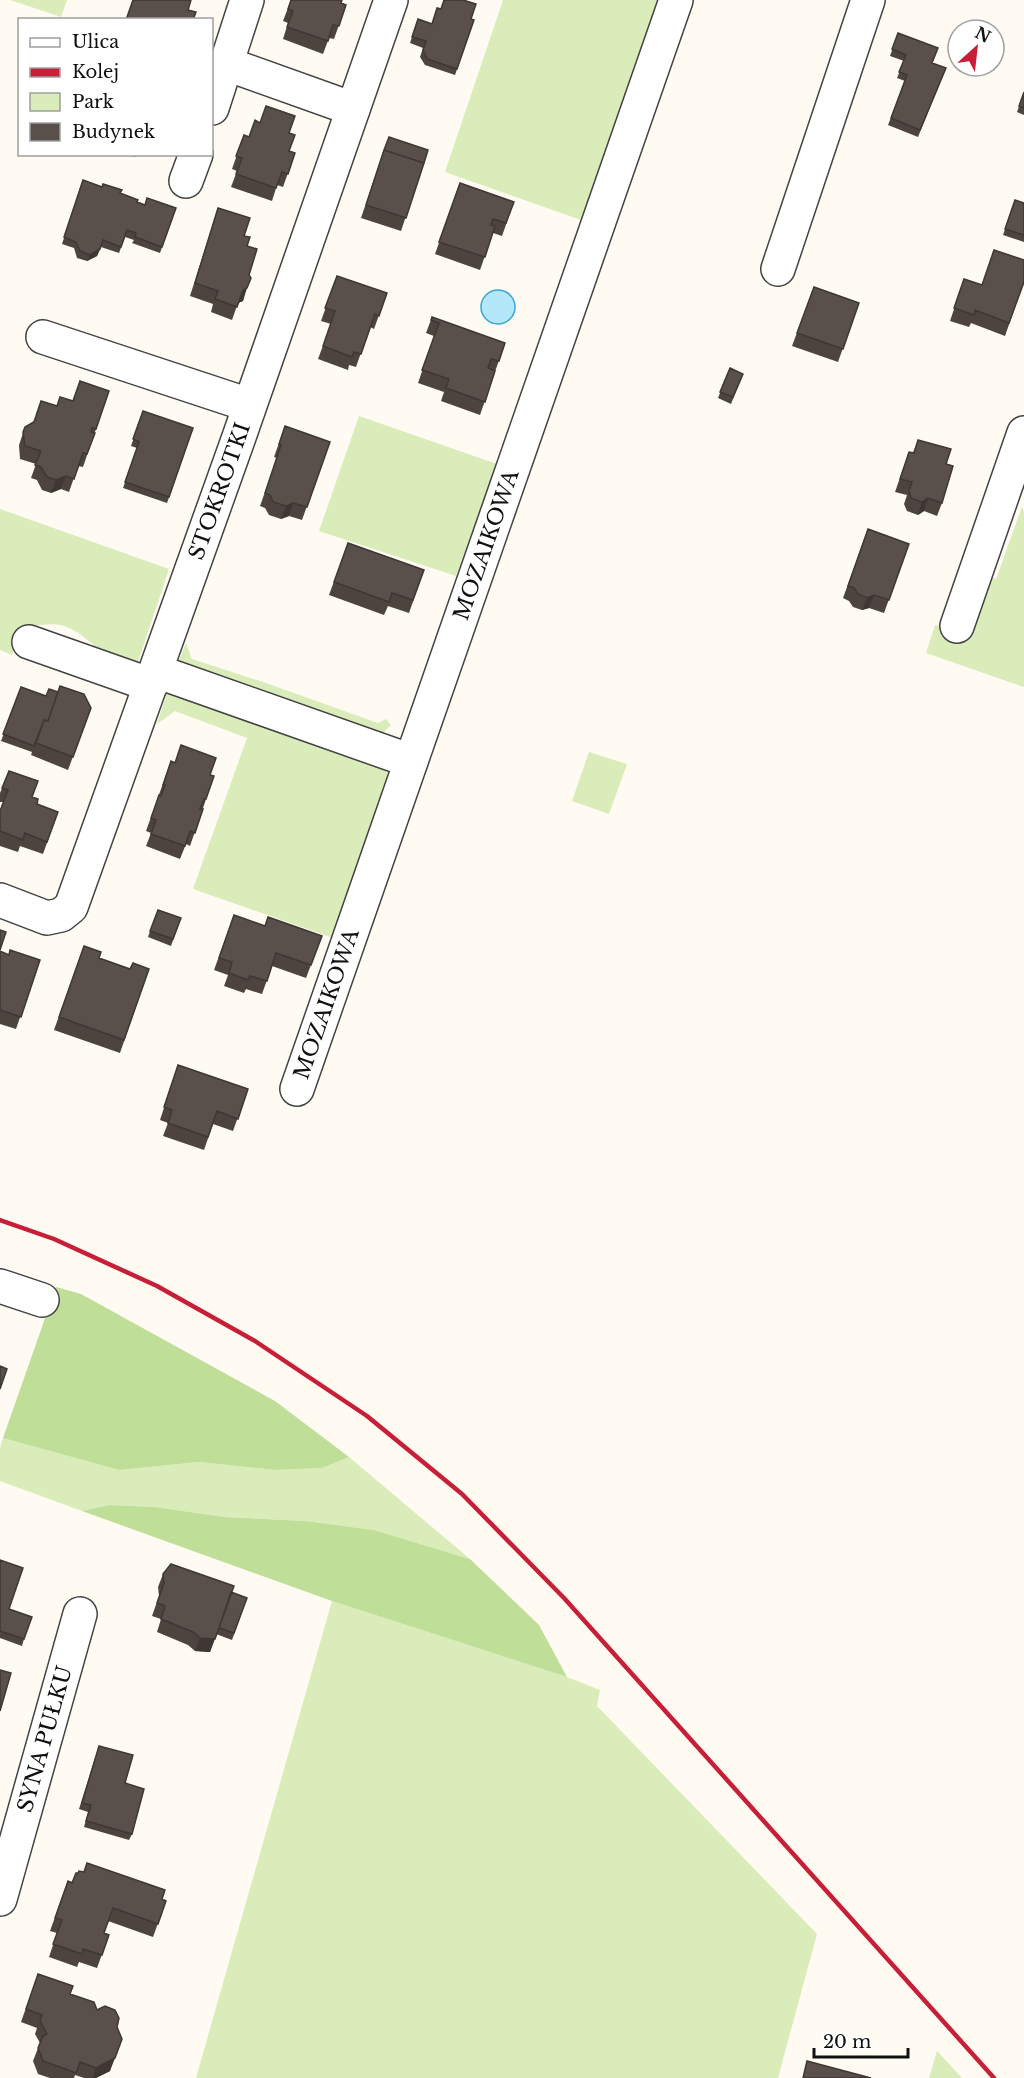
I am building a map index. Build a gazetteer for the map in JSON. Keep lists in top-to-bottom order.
{
  "streets": {
    "street": ["STOKROTKI", "MOZAIKOWA", "SYNA PUŁKU"]
  },
  "legend": [
    "Ulica",
    "Kolej",
    "Park",
    "Budynek"
  ],
  "scale_bar": "20 m",
  "north": "top right"
}
